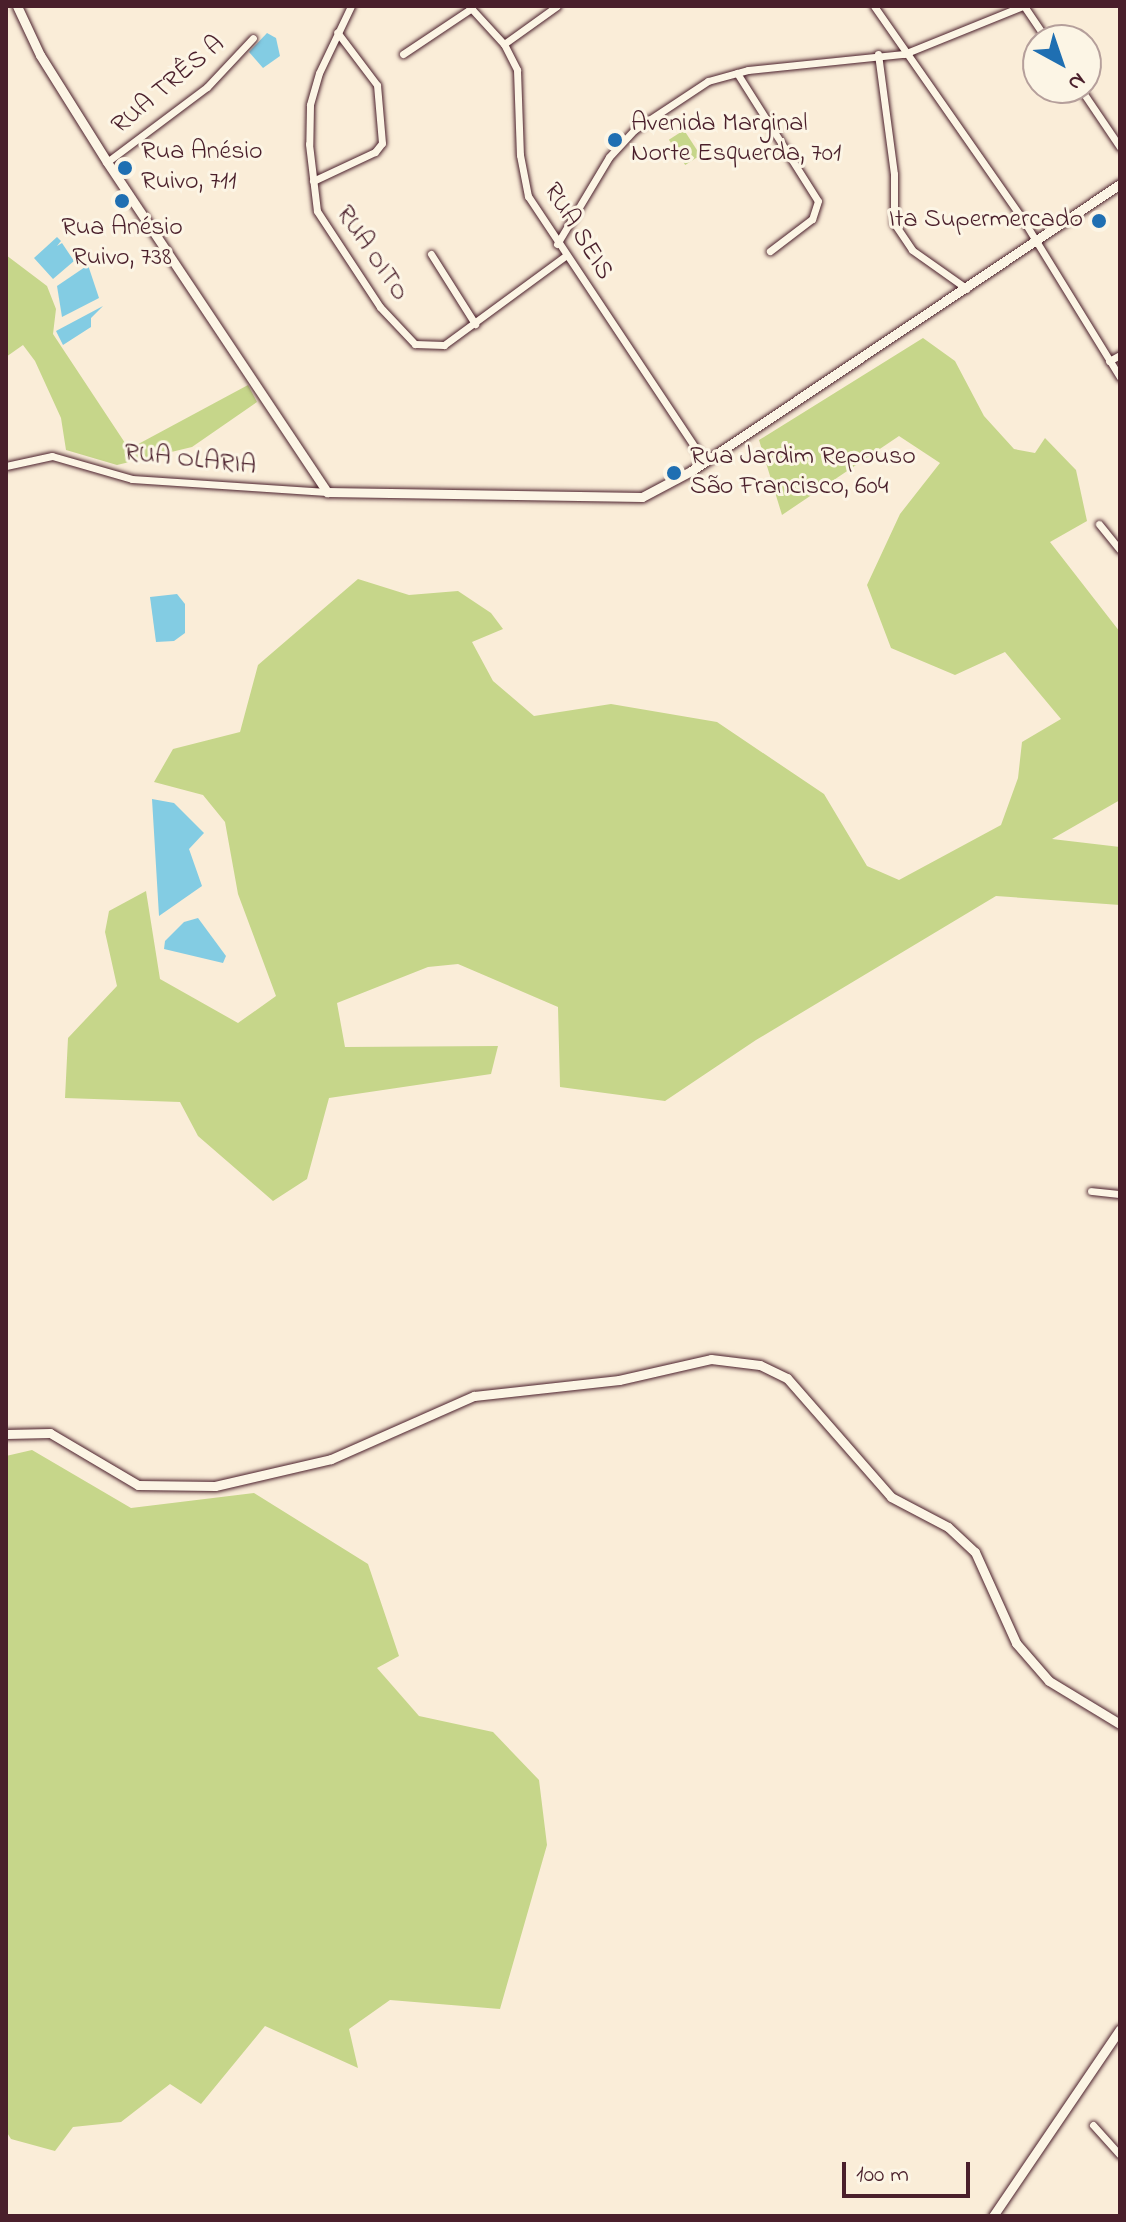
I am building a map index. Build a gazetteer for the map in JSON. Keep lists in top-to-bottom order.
{
  "streets": {
    "street": [
      "RUA TRÊS A",
      "RUA SEIS",
      "RUA OITO",
      "RUA OLARIA"
    ]
  },
  "crossings": [
    ["RUA SEIS", "RUA OITO"]
  ],
  "places": [
    "Avenida Marginal Norte Esquerda, 701",
    "Rua Anésio Ruivo, 711",
    "Rua Anésio Ruivo, 738",
    "Ita Supermercado",
    "Rua Jardim Repouso São Francisco, 604"
  ],
  "scale_bar": "100 m",
  "north": "bottom right"
}
